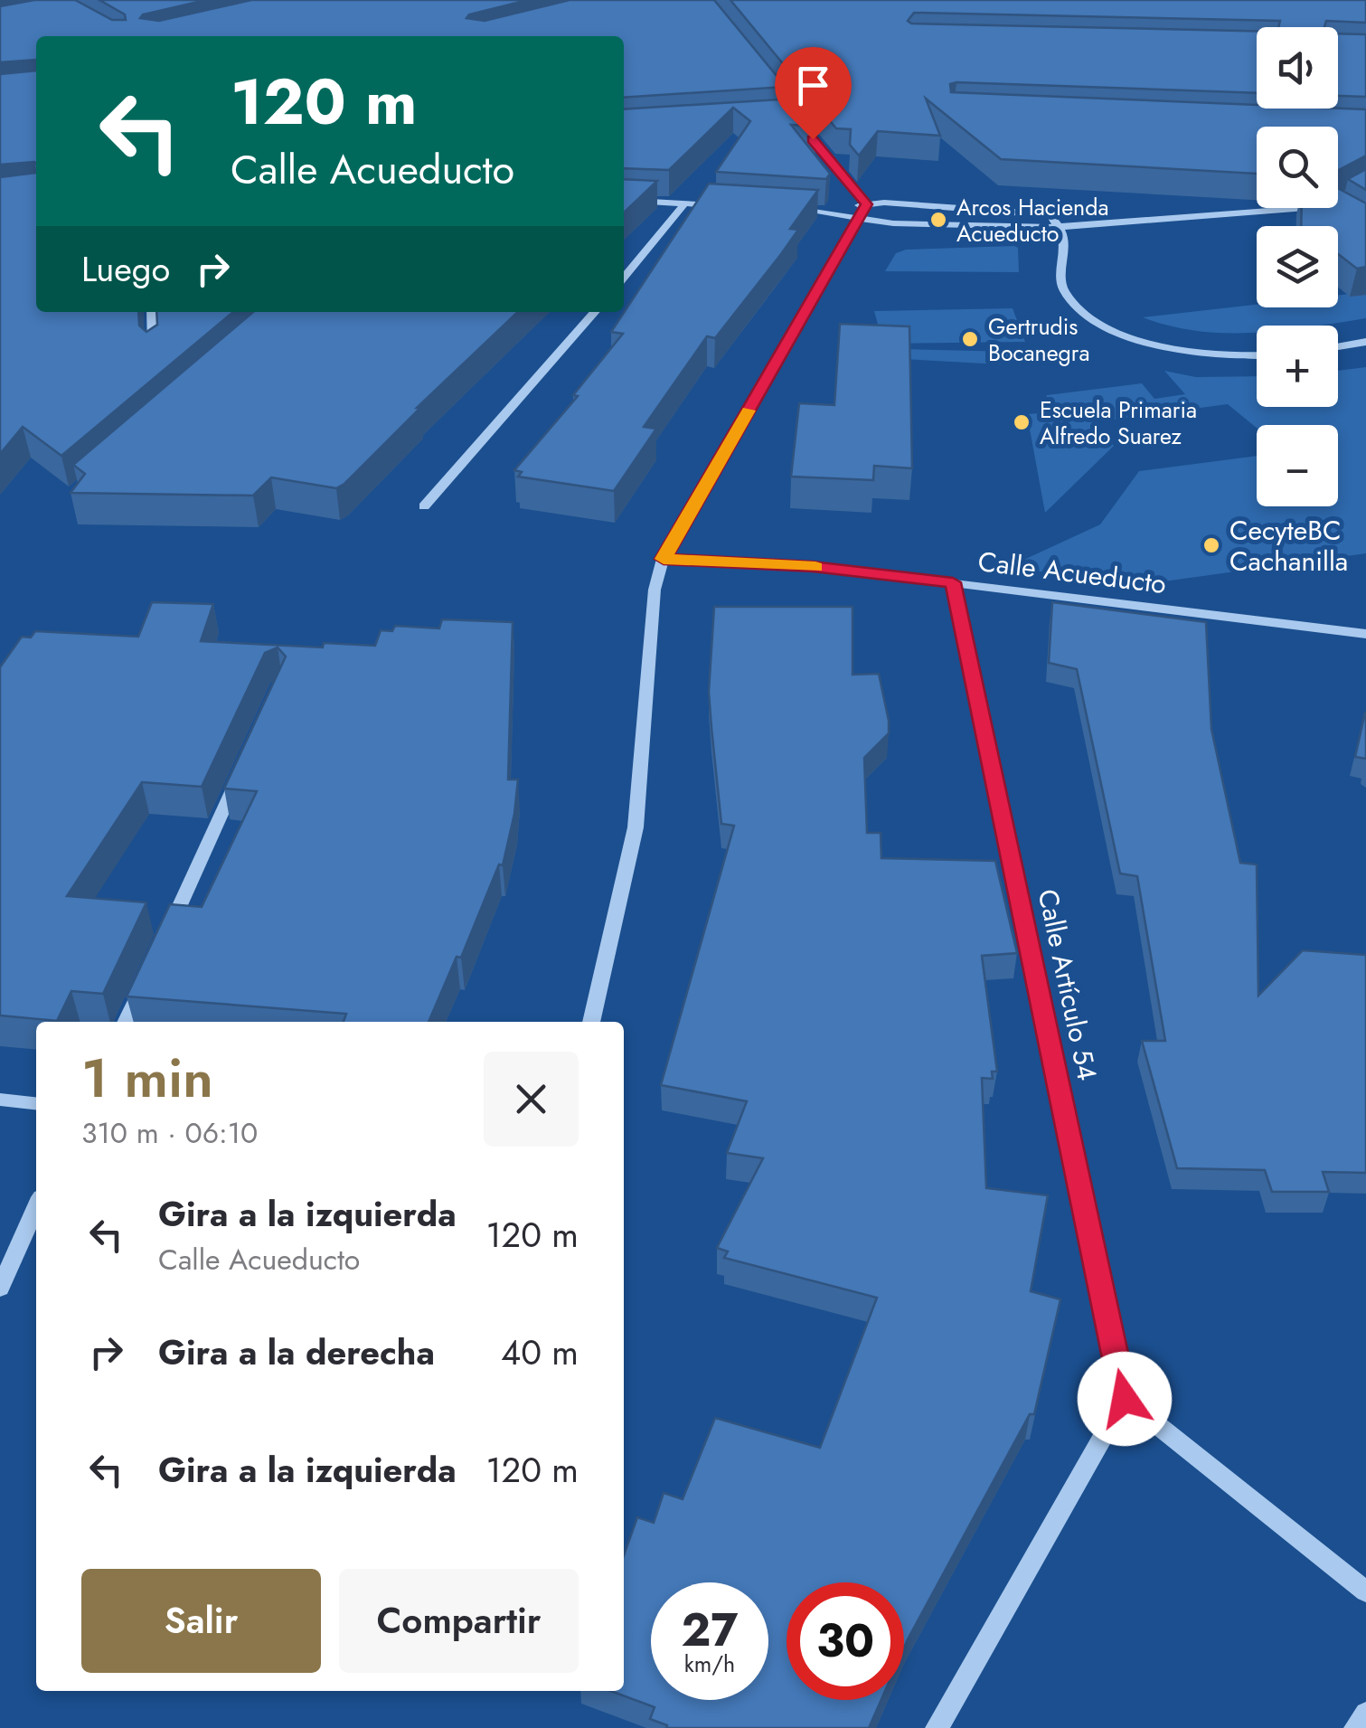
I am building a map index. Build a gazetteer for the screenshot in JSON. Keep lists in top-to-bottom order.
{
  "streets": {
    "street": ["Calle Acueducto", "Calle Artículo 54"]
  },
  "crossings": [
    ["Calle Acueducto", "Calle Artículo 54"]
  ],
  "places": [
    "Arcos Hacienda Acueducto",
    "Gertrudis Bocanegra",
    "Escuela Primaria Alfredo Suarez",
    "CecyteBC Cachanilla"
  ],
  "page": {
    "map_buttons": ["+", "−"],
    "turn": ["120 m", "Calle Acueducto"],
    "then": "Luego",
    "heading": ["1 min", "310 m · 06:10"],
    "list": [
      {
        "name": "Gira a la izquierda",
        "note": "Calle Acueducto",
        "value": "120 m"
      },
      {
        "name": "Gira a la derecha",
        "value": "40 m"
      },
      {
        "name": "Gira a la izquierda",
        "value": "120 m"
      }
    ],
    "buttons": ["Salir", "Compartir"],
    "speed": "27 km/h",
    "limit": "30"
  }
}
